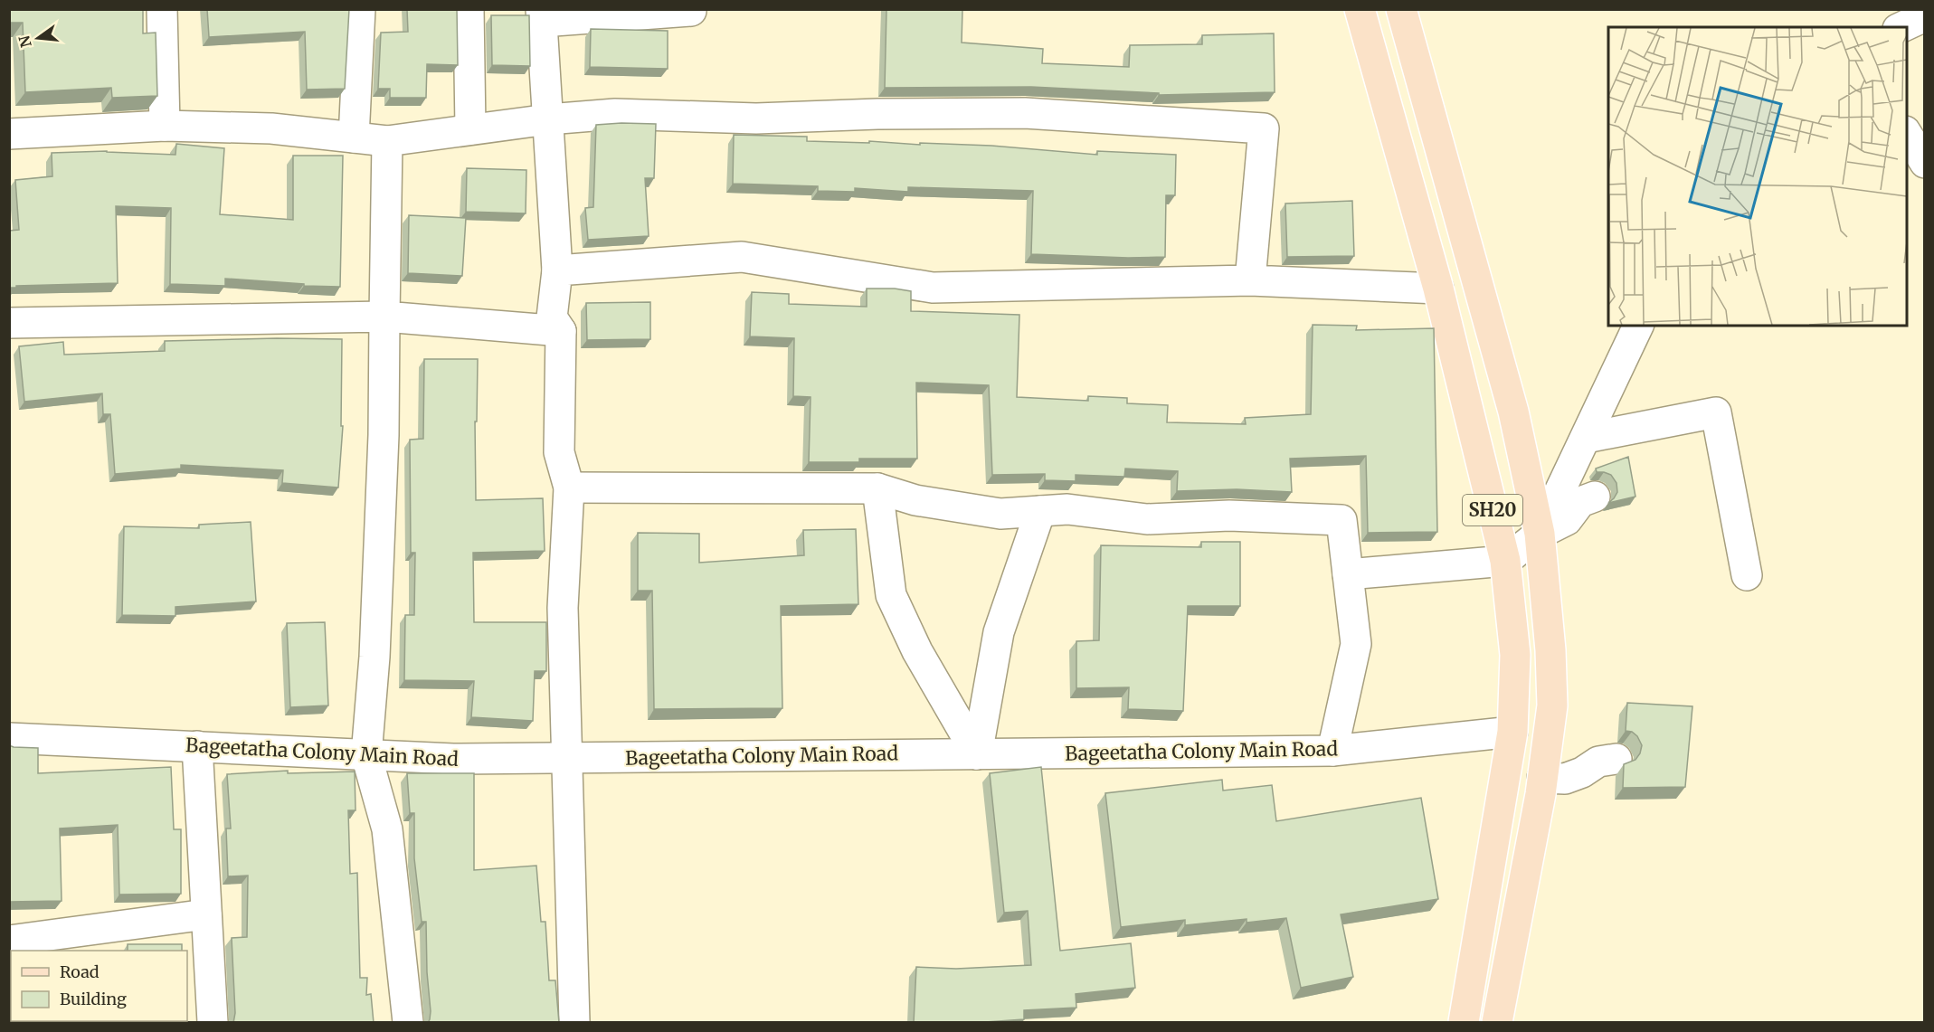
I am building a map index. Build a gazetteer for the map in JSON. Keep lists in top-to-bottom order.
{
  "streets": {
    "main road": ["SH20"],
    "street": ["Bageetatha Colony Main Road"]
  },
  "crossings": [
    ["SH20", "Bageetatha Colony Main Road"]
  ],
  "legend": ["Road", "Building"],
  "north": "left"
}
